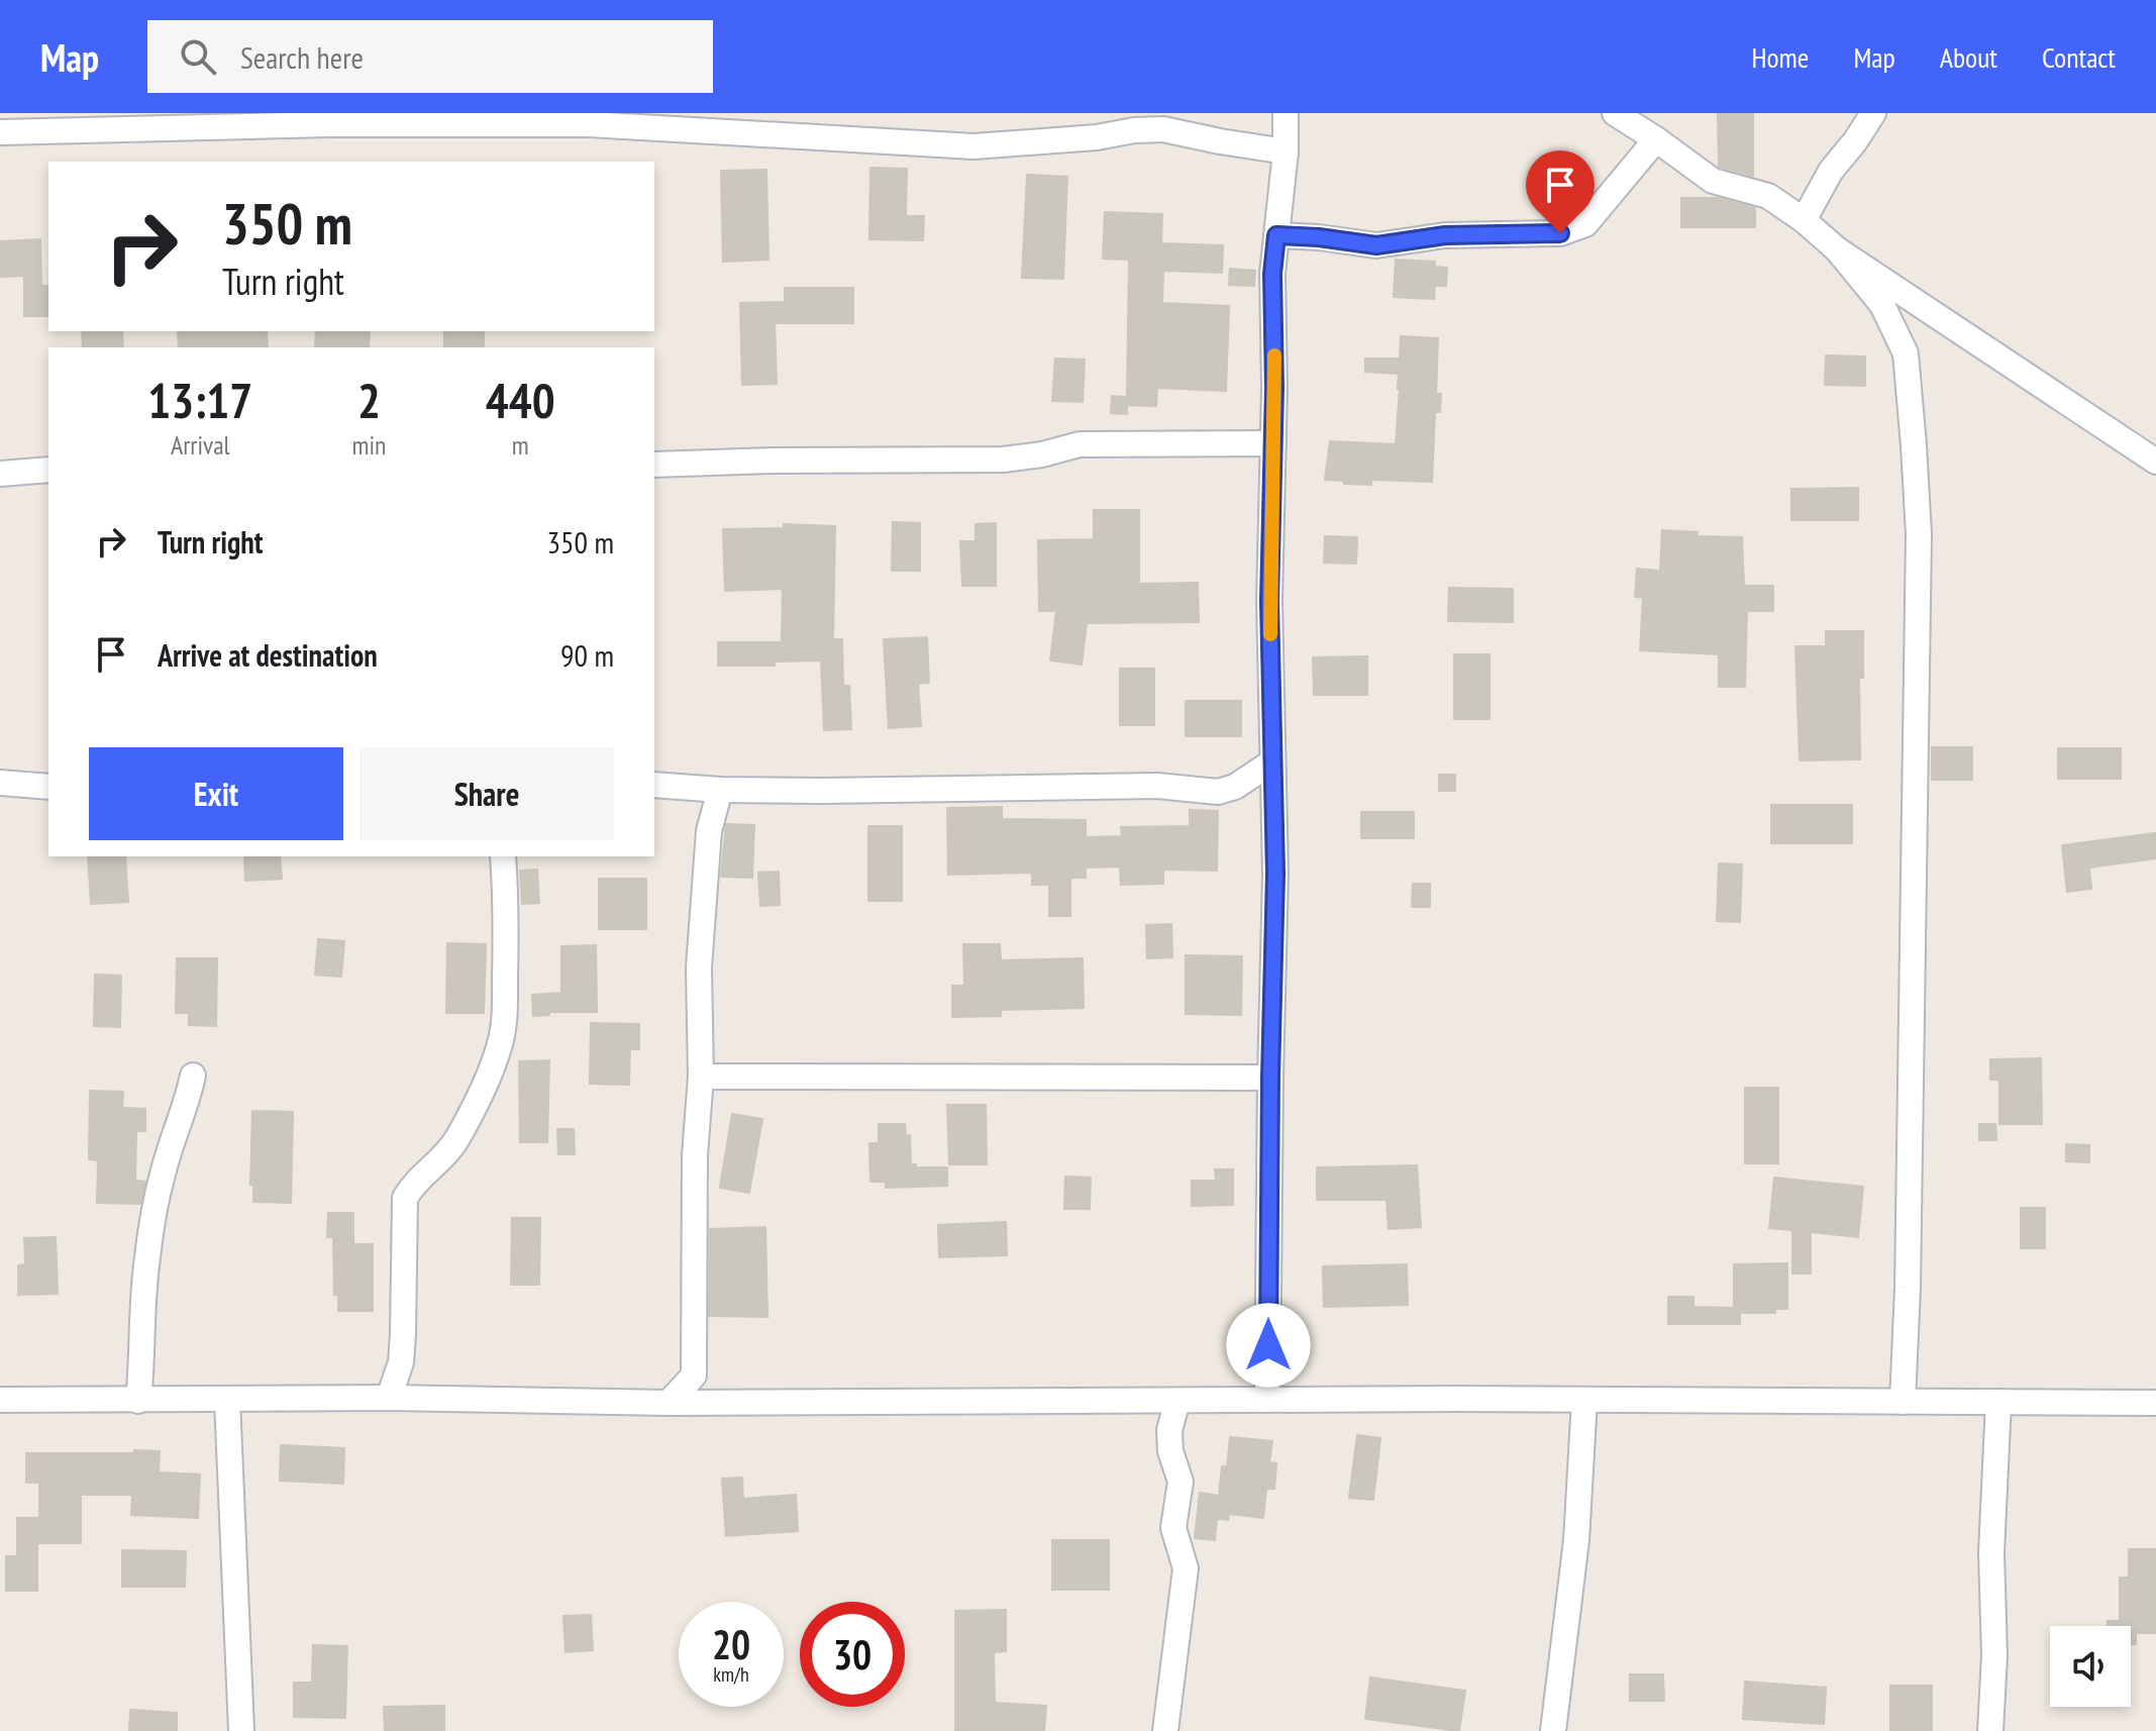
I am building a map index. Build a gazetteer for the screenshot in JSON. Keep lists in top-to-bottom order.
{
  "page": {
    "header": "Map",
    "search": "Search here",
    "nav": [
      "Home",
      "Map",
      "About",
      "Contact"
    ],
    "turn": ["350 m", "Turn right"],
    "eta": [
      "13:17",
      "Arrival",
      "2",
      "min",
      "440",
      "m"
    ],
    "list": [
      {
        "name": "Turn right",
        "value": "350 m"
      },
      {
        "name": "Arrive at destination",
        "value": "90 m"
      }
    ],
    "buttons": ["Exit", "Share"],
    "speed": "20 km/h",
    "limit": "30"
  }
}
